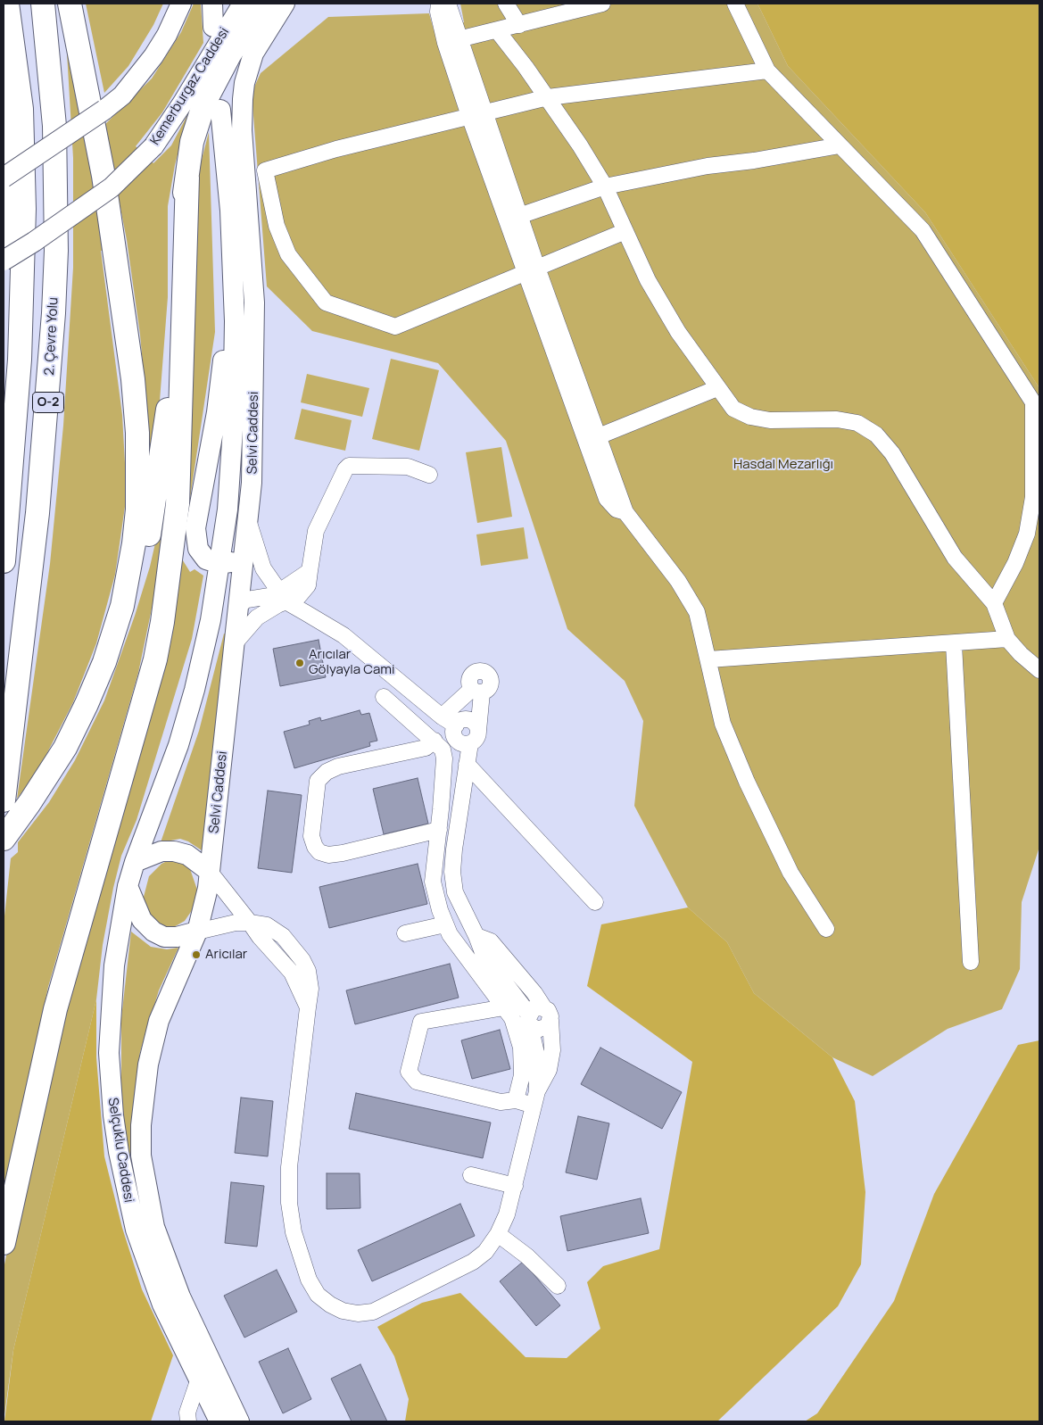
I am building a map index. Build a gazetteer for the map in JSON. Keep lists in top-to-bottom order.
{
  "streets": {
    "highway": ["2. Çevre Yolu", "O-2"],
    "main road": ["Kemerburgaz Caddesi", "Selvi Caddesi", "Selçuklu Caddesi"]
  },
  "crossings": [
    ["Selvi Caddesi", "Selçuklu Caddesi"]
  ],
  "parks": ["Hasdal Mezarlığı"],
  "places": ["Arıcılar Gölyayla Cami", "Aricılar"]
}
